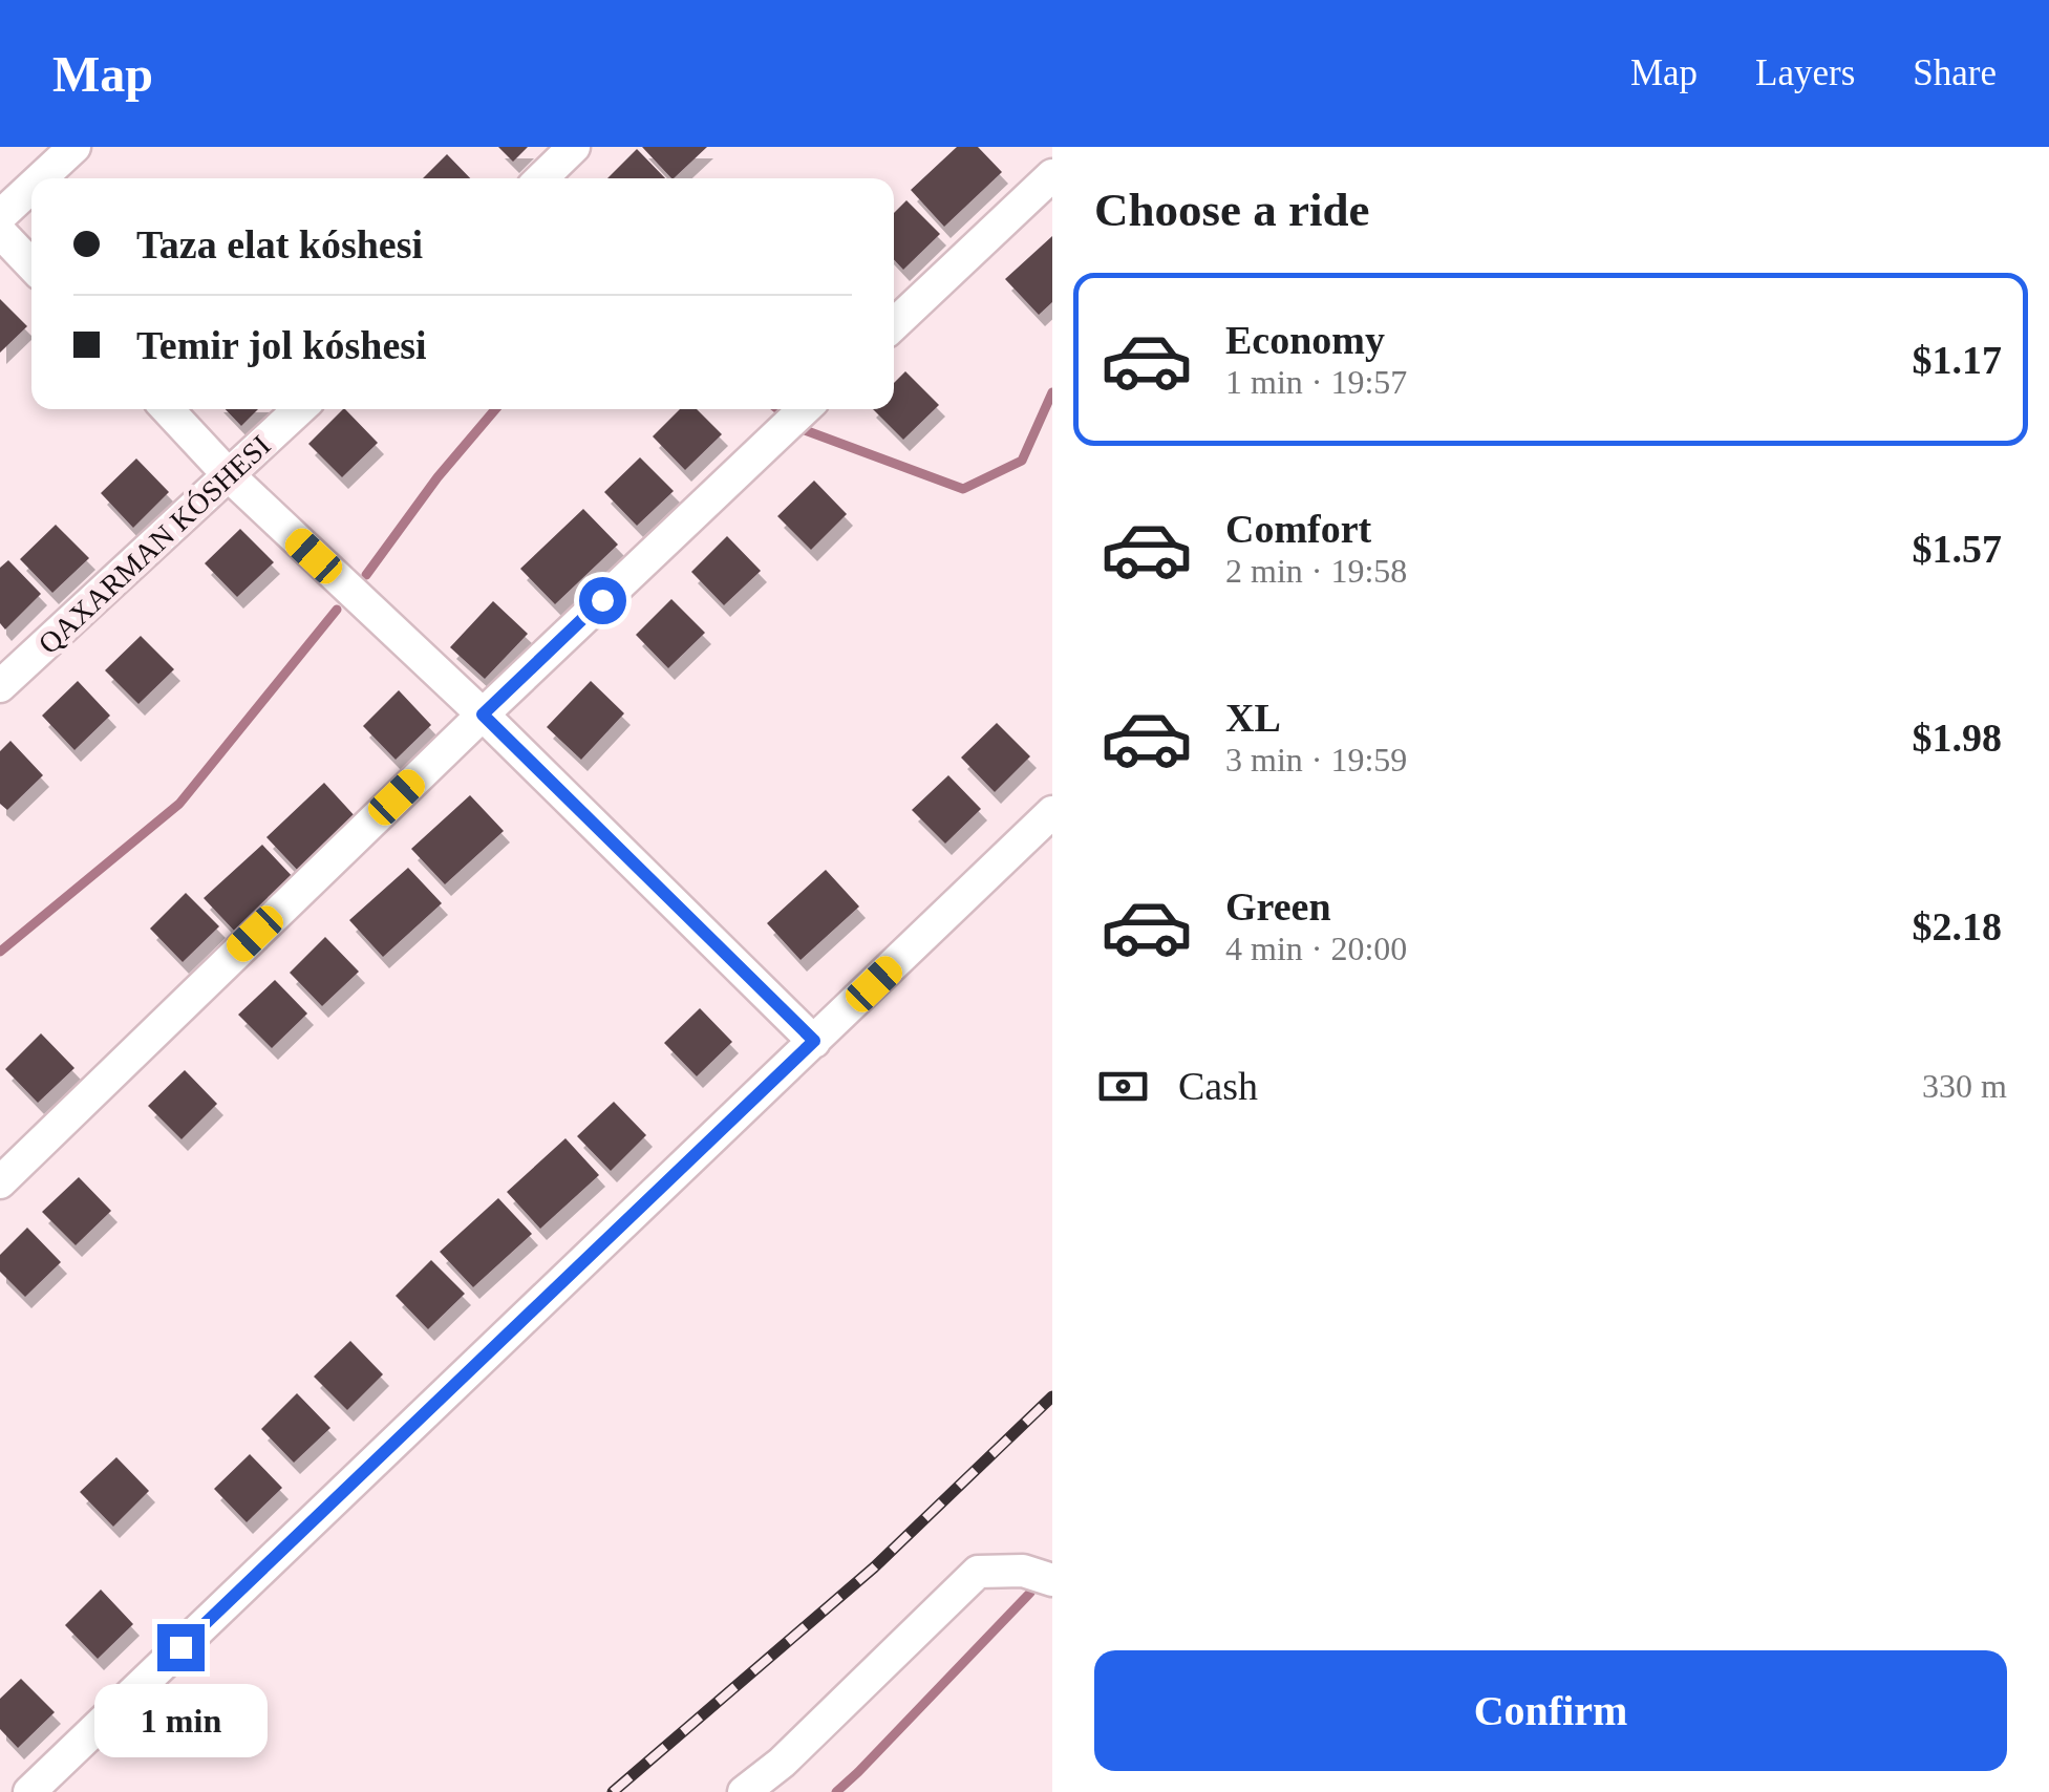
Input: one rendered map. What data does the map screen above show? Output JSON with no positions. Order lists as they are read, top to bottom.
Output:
{
  "streets": {
    "street": ["QAXARMAN KÓSHESI"]
  },
  "page": {
    "header": "Map",
    "nav": ["Map", "Layers", "Share"],
    "heading": "Choose a ride",
    "banner": ["Taza elat kóshesi", "Temir jol kóshesi"],
    "list": [
      {
        "name": "Economy",
        "note": "1 min · 19:57",
        "value": "$1.17"
      },
      {
        "name": "Comfort",
        "note": "2 min · 19:58",
        "value": "$1.57"
      },
      {
        "name": "XL",
        "note": "3 min · 19:59",
        "value": "$1.98"
      },
      {
        "name": "Green",
        "note": "4 min · 20:00",
        "value": "$2.18"
      }
    ],
    "pay": ["Cash", "330 m"],
    "buttons": "Confirm",
    "bubble": "1 min"
  }
}
